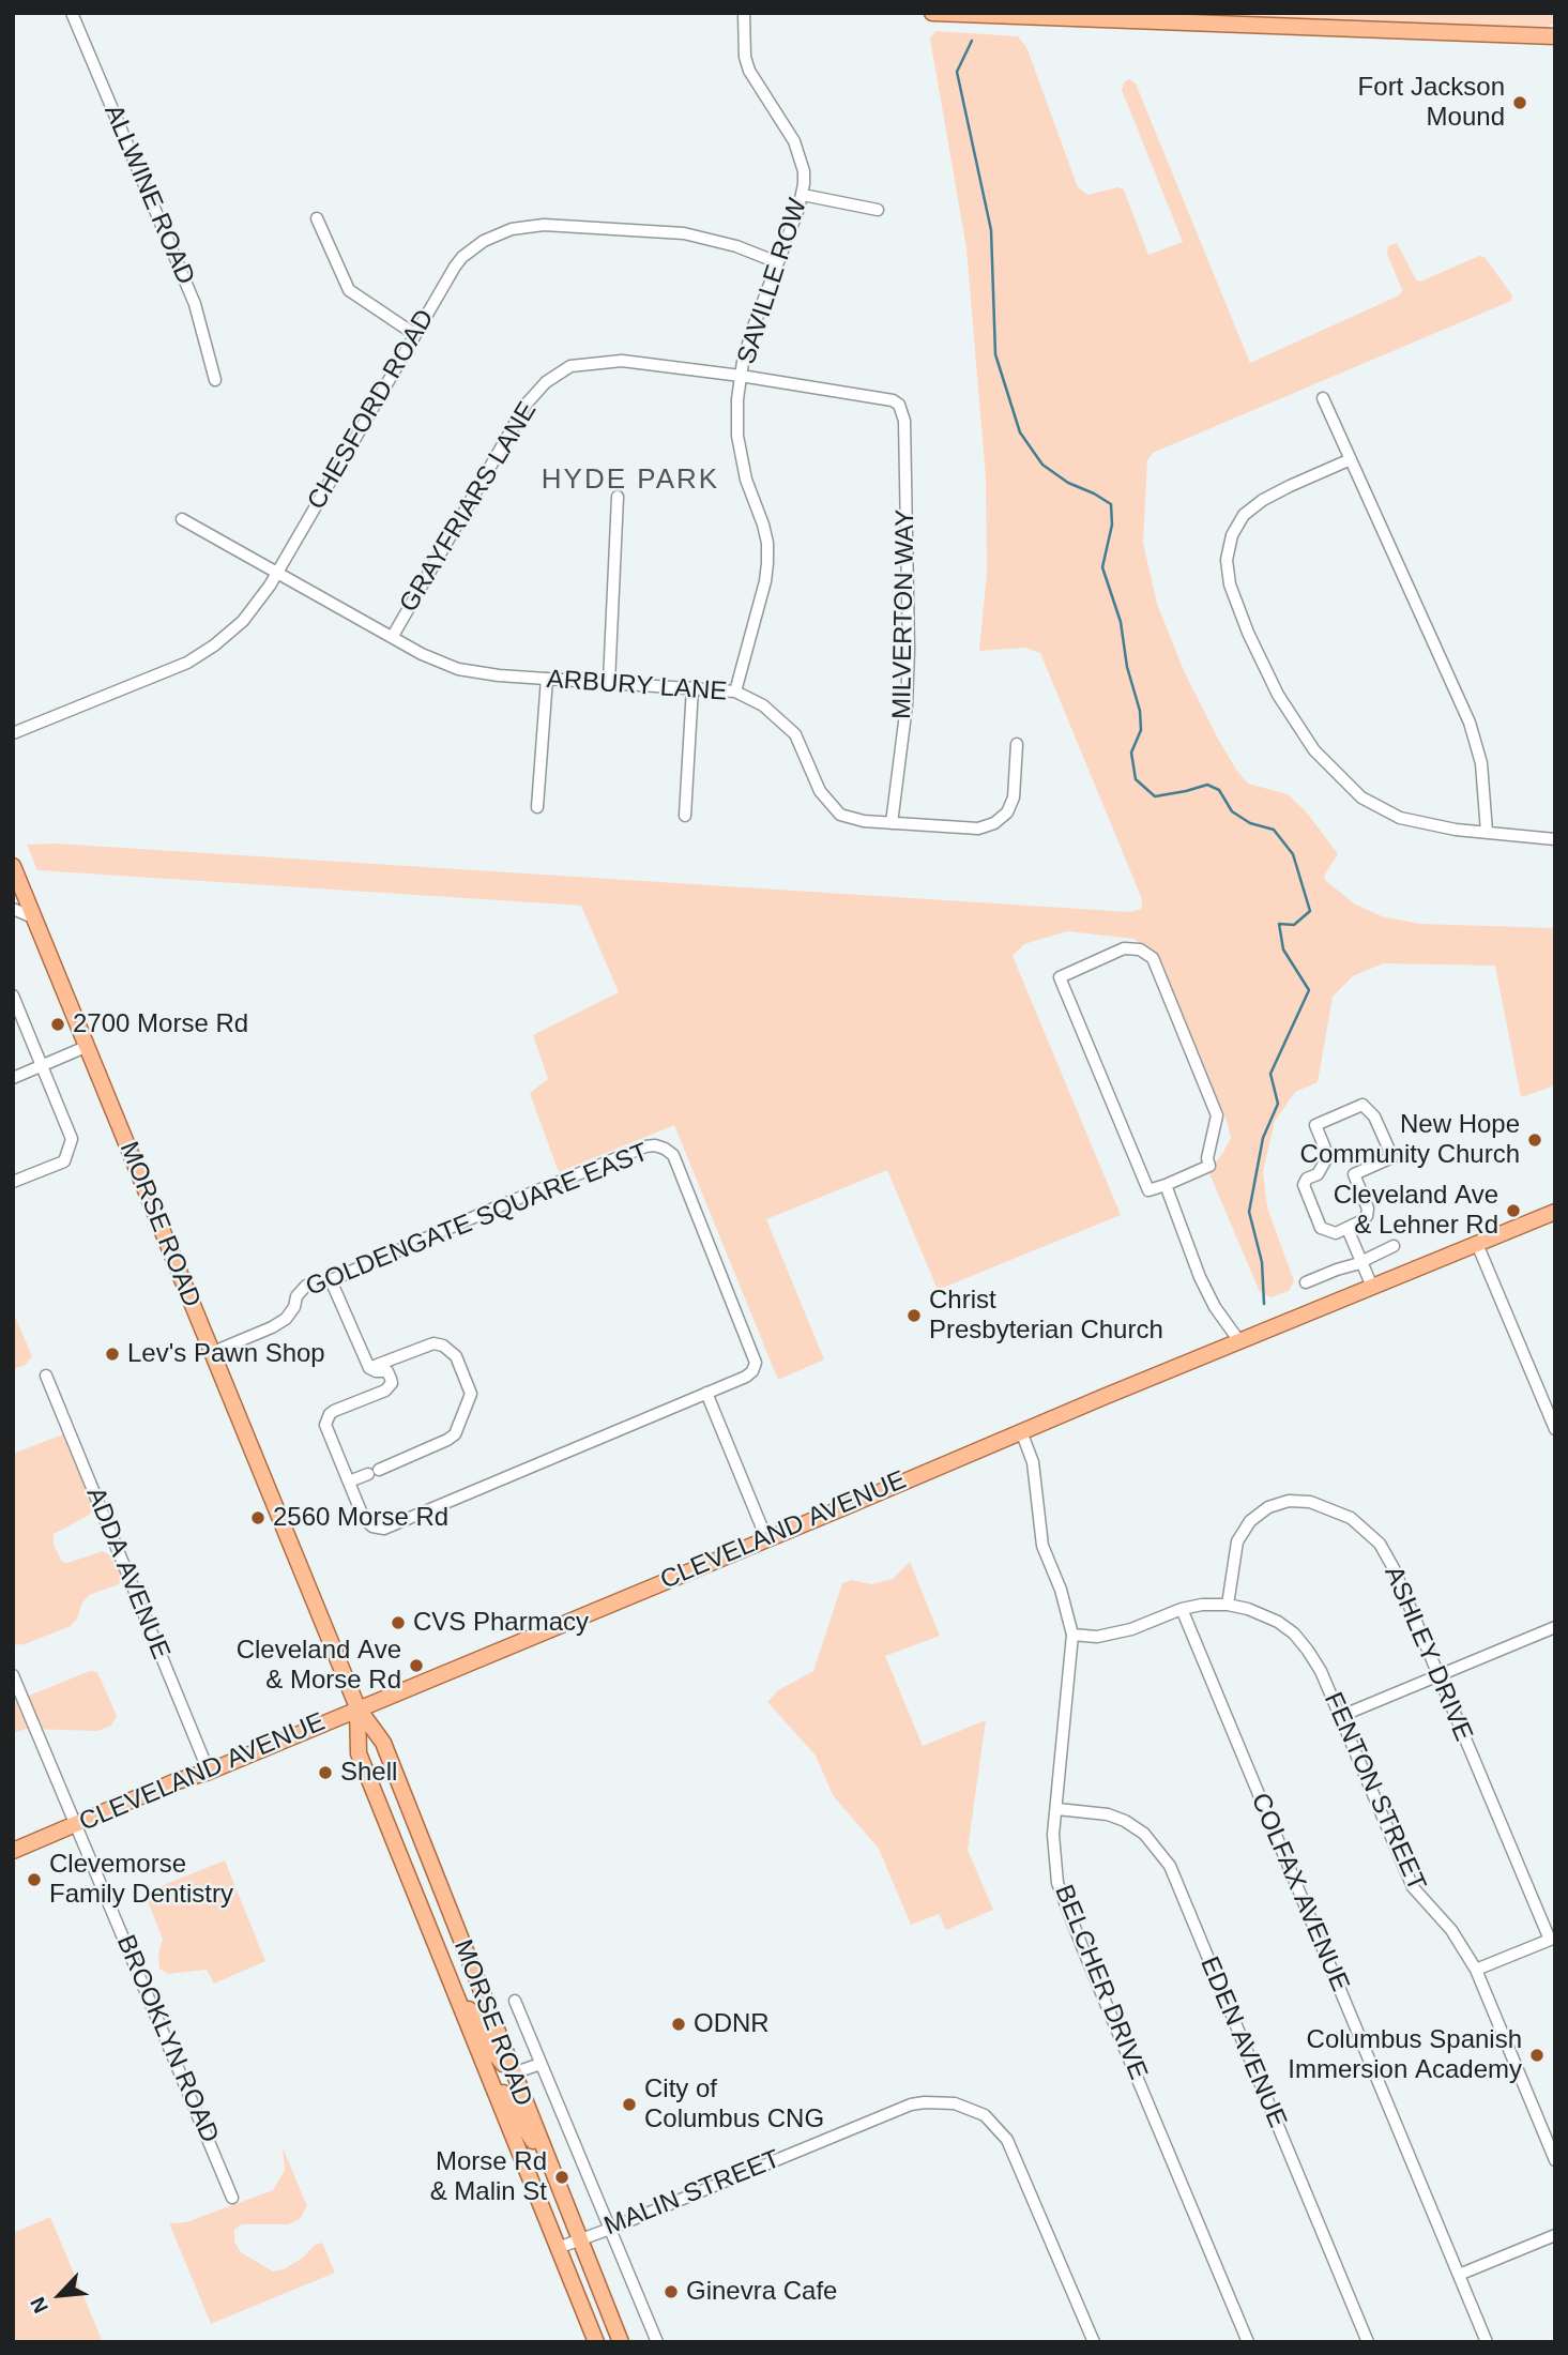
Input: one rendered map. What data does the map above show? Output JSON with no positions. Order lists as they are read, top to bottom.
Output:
{
  "streets": {
    "main road": ["MORSE ROAD", "CLEVELAND AVENUE"],
    "street": [
      "ALLWINE ROAD",
      "SAVILLE ROW",
      "CHESFORD ROAD",
      "GRAYFRIARS LANE",
      "MILVERTON WAY",
      "ARBURY LANE",
      "GOLDENGATE SQUARE EAST",
      "ADDA AVENUE",
      "ASHLEY DRIVE",
      "FENTON STREET",
      "COLFAX AVENUE",
      "BELCHER DRIVE",
      "BROOKLYN ROAD",
      "EDEN AVENUE",
      "MALIN STREET"
    ]
  },
  "crossings": [
    ["SAVILLE ROW", "CHESFORD ROAD"],
    ["SAVILLE ROW", "GRAYFRIARS LANE"],
    ["SAVILLE ROW", "ARBURY LANE"],
    ["CHESFORD ROAD", "ARBURY LANE"],
    ["GRAYFRIARS LANE", "MILVERTON WAY"],
    ["GRAYFRIARS LANE", "ARBURY LANE"],
    ["MILVERTON WAY", "ARBURY LANE"],
    ["GOLDENGATE SQUARE EAST", "MORSE ROAD"],
    ["MORSE ROAD", "CLEVELAND AVENUE"],
    ["MORSE ROAD", "MALIN STREET"],
    ["CLEVELAND AVENUE", "ADDA AVENUE"],
    ["CLEVELAND AVENUE", "BELCHER DRIVE"],
    ["CLEVELAND AVENUE", "BROOKLYN ROAD"],
    ["ASHLEY DRIVE", "FENTON STREET"],
    ["FENTON STREET", "COLFAX AVENUE"],
    ["FENTON STREET", "BELCHER DRIVE"],
    ["BELCHER DRIVE", "EDEN AVENUE"]
  ],
  "districts": ["HYDE PARK"],
  "places": [
    "Fort Jackson Mound",
    "2700 Morse Rd",
    "New Hope Community Church",
    "Cleveland Ave & Lehner Rd",
    "Christ Presbyterian Church",
    "Lev's Pawn Shop",
    "2560 Morse Rd",
    "CVS Pharmacy",
    "Cleveland Ave & Morse Rd",
    "Shell",
    "Clevemorse Family Dentistry",
    "ODNR",
    "Columbus Spanish Immersion Academy",
    "City of Columbus CNG",
    "Morse Rd & Malin St",
    "Ginevra Cafe"
  ],
  "north": "bottom left"
}
